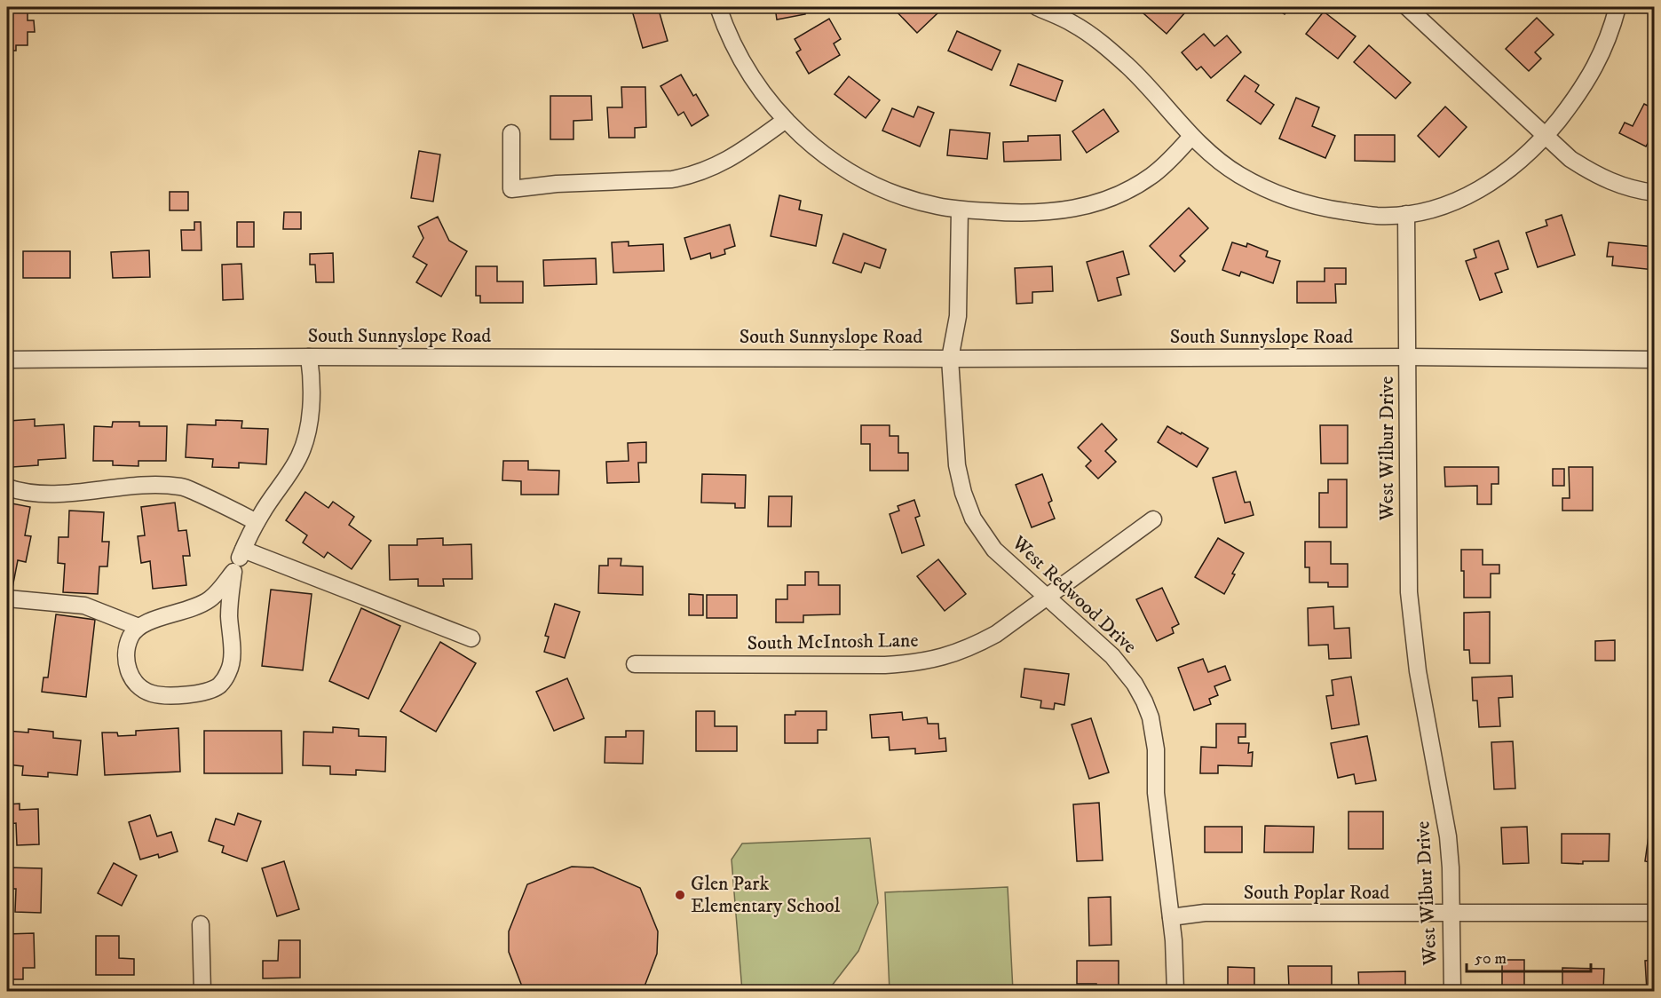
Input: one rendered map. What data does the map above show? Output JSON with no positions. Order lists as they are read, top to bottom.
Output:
{
  "streets": {
    "street": [
      "South Sunnyslope Road",
      "West Wilbur Drive",
      "West Redwood Drive",
      "South McIntosh Lane",
      "South Poplar Road"
    ]
  },
  "crossings": [
    ["South Sunnyslope Road", "West Wilbur Drive"],
    ["South Sunnyslope Road", "West Redwood Drive"],
    ["West Wilbur Drive", "South Poplar Road"],
    ["West Redwood Drive", "South McIntosh Lane"],
    ["West Redwood Drive", "South Poplar Road"]
  ],
  "places": ["Glen Park Elementary School"],
  "scale_bar": "50 m"
}
